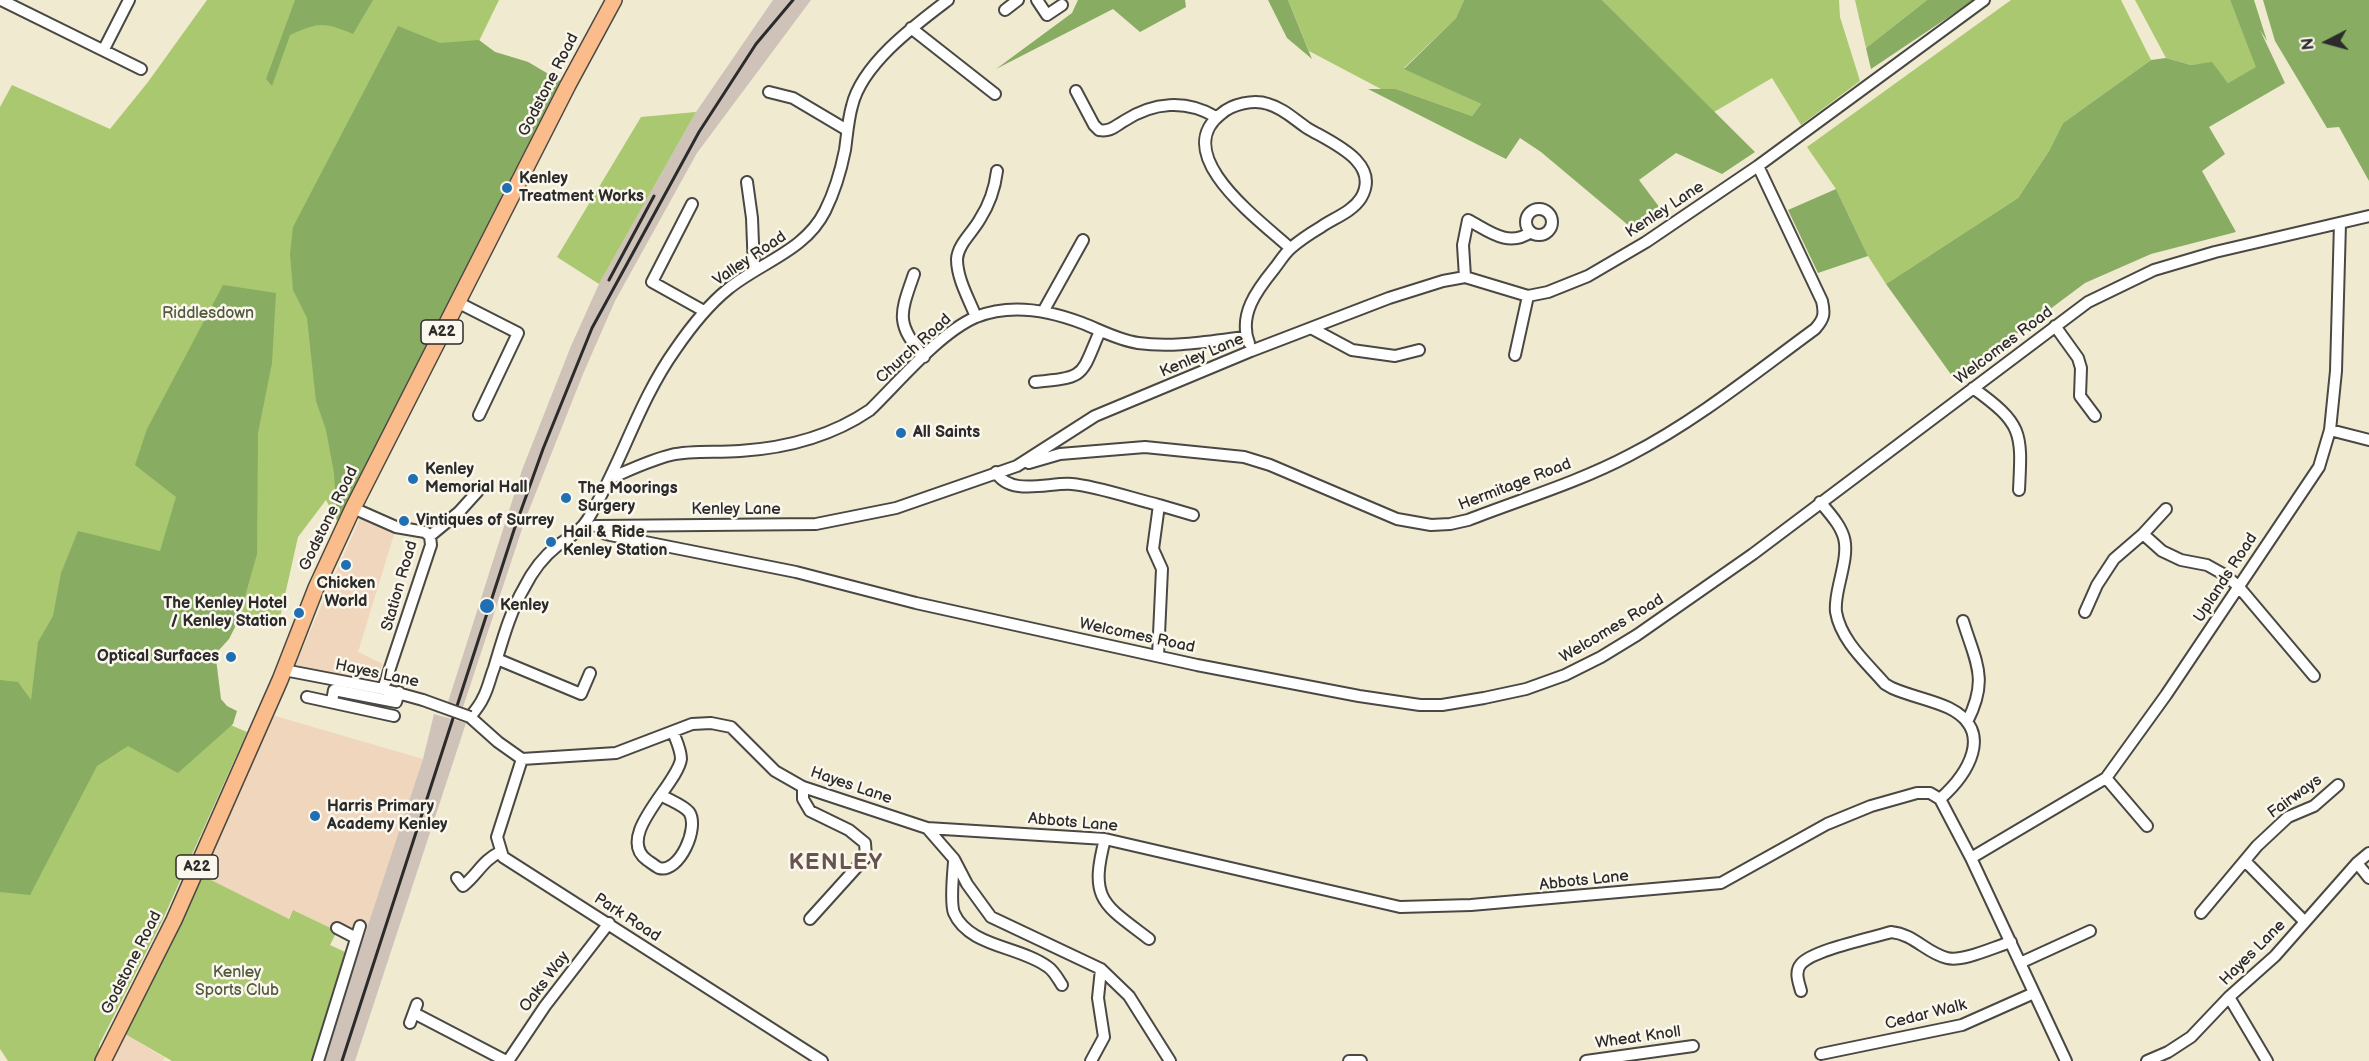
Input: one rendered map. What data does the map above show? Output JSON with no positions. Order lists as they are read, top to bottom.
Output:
{
  "streets": {
    "highway": ["Godstone Road", "A22"],
    "street": [
      "Kenley Lane",
      "Valley Road",
      "Welcomes Road",
      "Church Road",
      "Hermitage Road",
      "Uplands Road",
      "Station Road",
      "Hayes Lane",
      "Fairways",
      "Abbots Lane",
      "Park Road",
      "Oaks Way",
      "Cedar Walk",
      "Wheat Knoll"
    ]
  },
  "crossings": [
    ["Godstone Road", "Station Road"],
    ["Godstone Road", "Hayes Lane"],
    ["Kenley Lane", "Valley Road"],
    ["Kenley Lane", "Welcomes Road"],
    ["Kenley Lane", "Hermitage Road"],
    ["Valley Road", "Church Road"],
    ["Welcomes Road", "Uplands Road"],
    ["Station Road", "Hayes Lane"],
    ["Hayes Lane", "Abbots Lane"],
    ["Park Road", "Oaks Way"]
  ],
  "districts": ["KENLEY"],
  "parks": ["Riddlesdown", "Kenley Sports Club"],
  "places": [
    "Kenley Treatment Works",
    "All Saints",
    "Kenley Memorial Hall",
    "The Moorings Surgery",
    "Vintiques of Surrey",
    "Hail & Ride Kenley Station",
    "Chicken World",
    "Kenley",
    "The Kenley Hotel / Kenley Station",
    "Optical Surfaces",
    "Harris Primary Academy Kenley"
  ],
  "north": "left"
}
